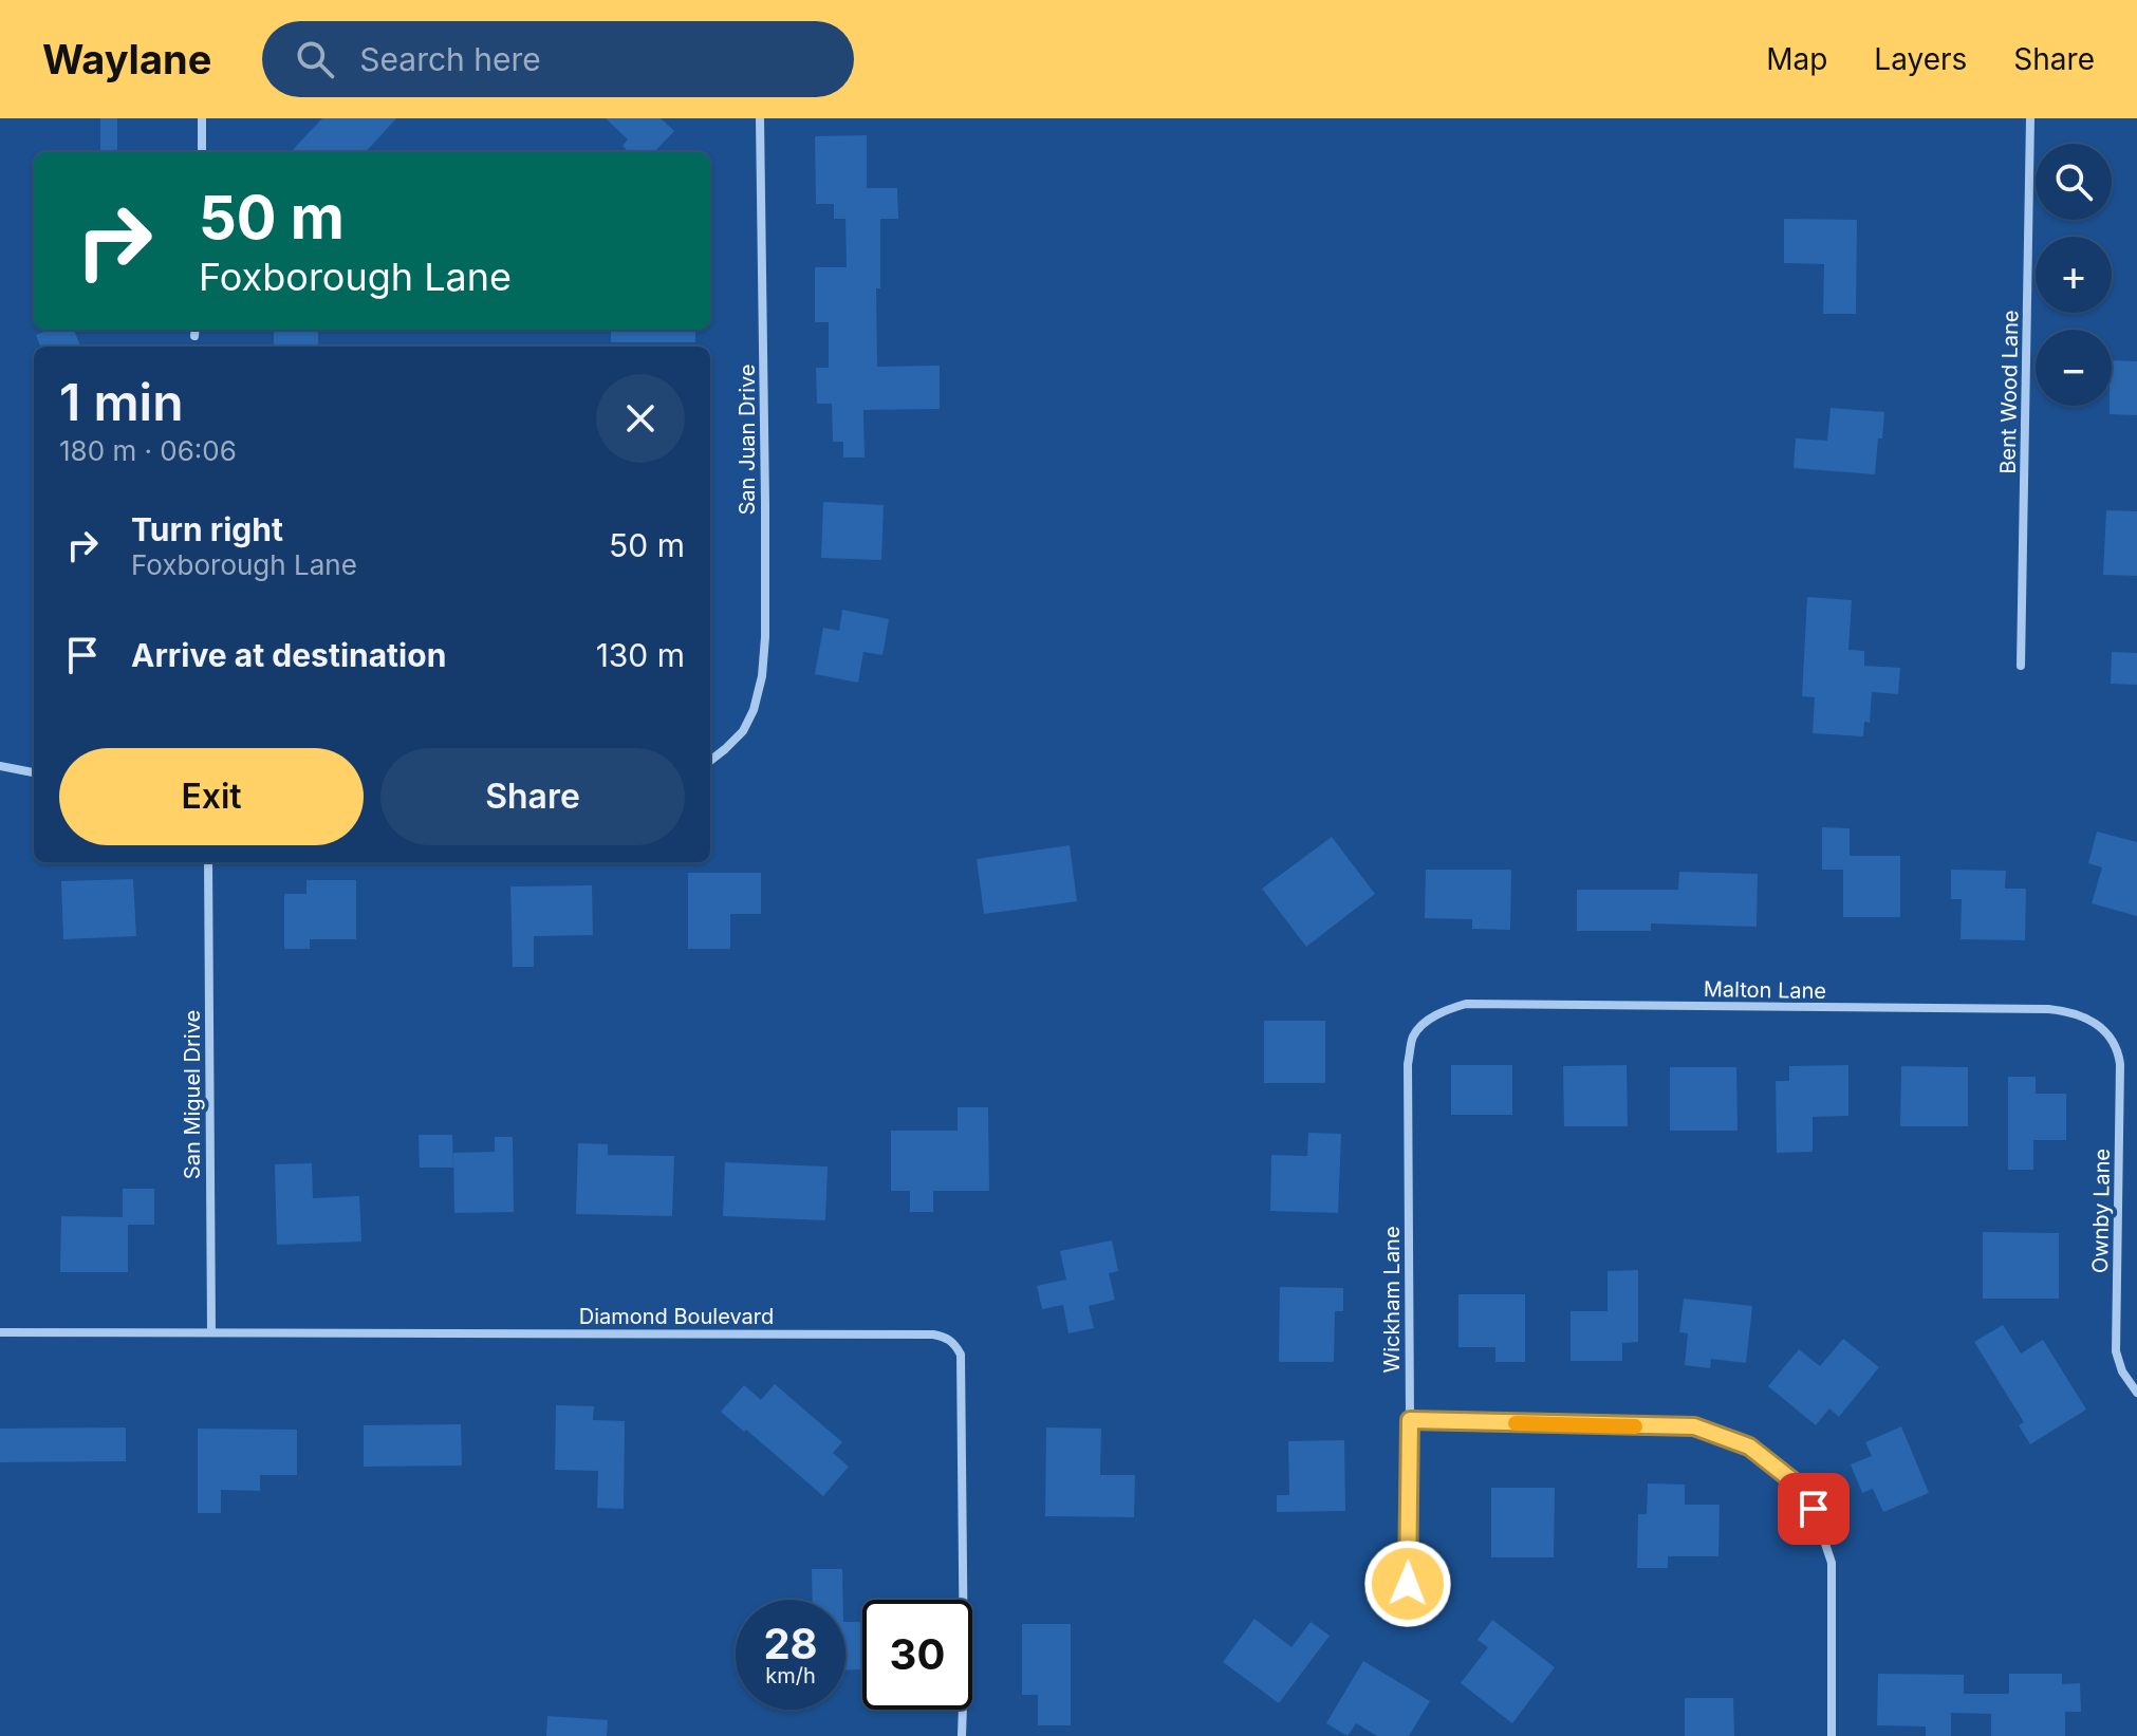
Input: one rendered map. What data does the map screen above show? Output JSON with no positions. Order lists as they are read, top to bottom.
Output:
{
  "streets": {
    "street": [
      "Bent Wood Lane",
      "San Juan Drive",
      "Malton Lane",
      "San Miguel Drive",
      "Ownby Lane",
      "Wickham Lane",
      "Diamond Boulevard"
    ]
  },
  "crossings": [
    ["Malton Lane", "Ownby Lane"],
    ["Malton Lane", "Wickham Lane"],
    ["San Miguel Drive", "Diamond Boulevard"]
  ],
  "page": {
    "header": "Waylane",
    "search": "Search here",
    "nav": ["Map", "Layers", "Share"],
    "map_buttons": ["+", "−"],
    "turn": ["50 m", "Foxborough Lane"],
    "heading": ["1 min", "180 m · 06:06"],
    "list": [
      {
        "name": "Turn right",
        "note": "Foxborough Lane",
        "value": "50 m"
      },
      {
        "name": "Arrive at destination",
        "value": "130 m"
      }
    ],
    "buttons": ["Exit", "Share"],
    "speed": "28 km/h",
    "limit": "30"
  }
}
